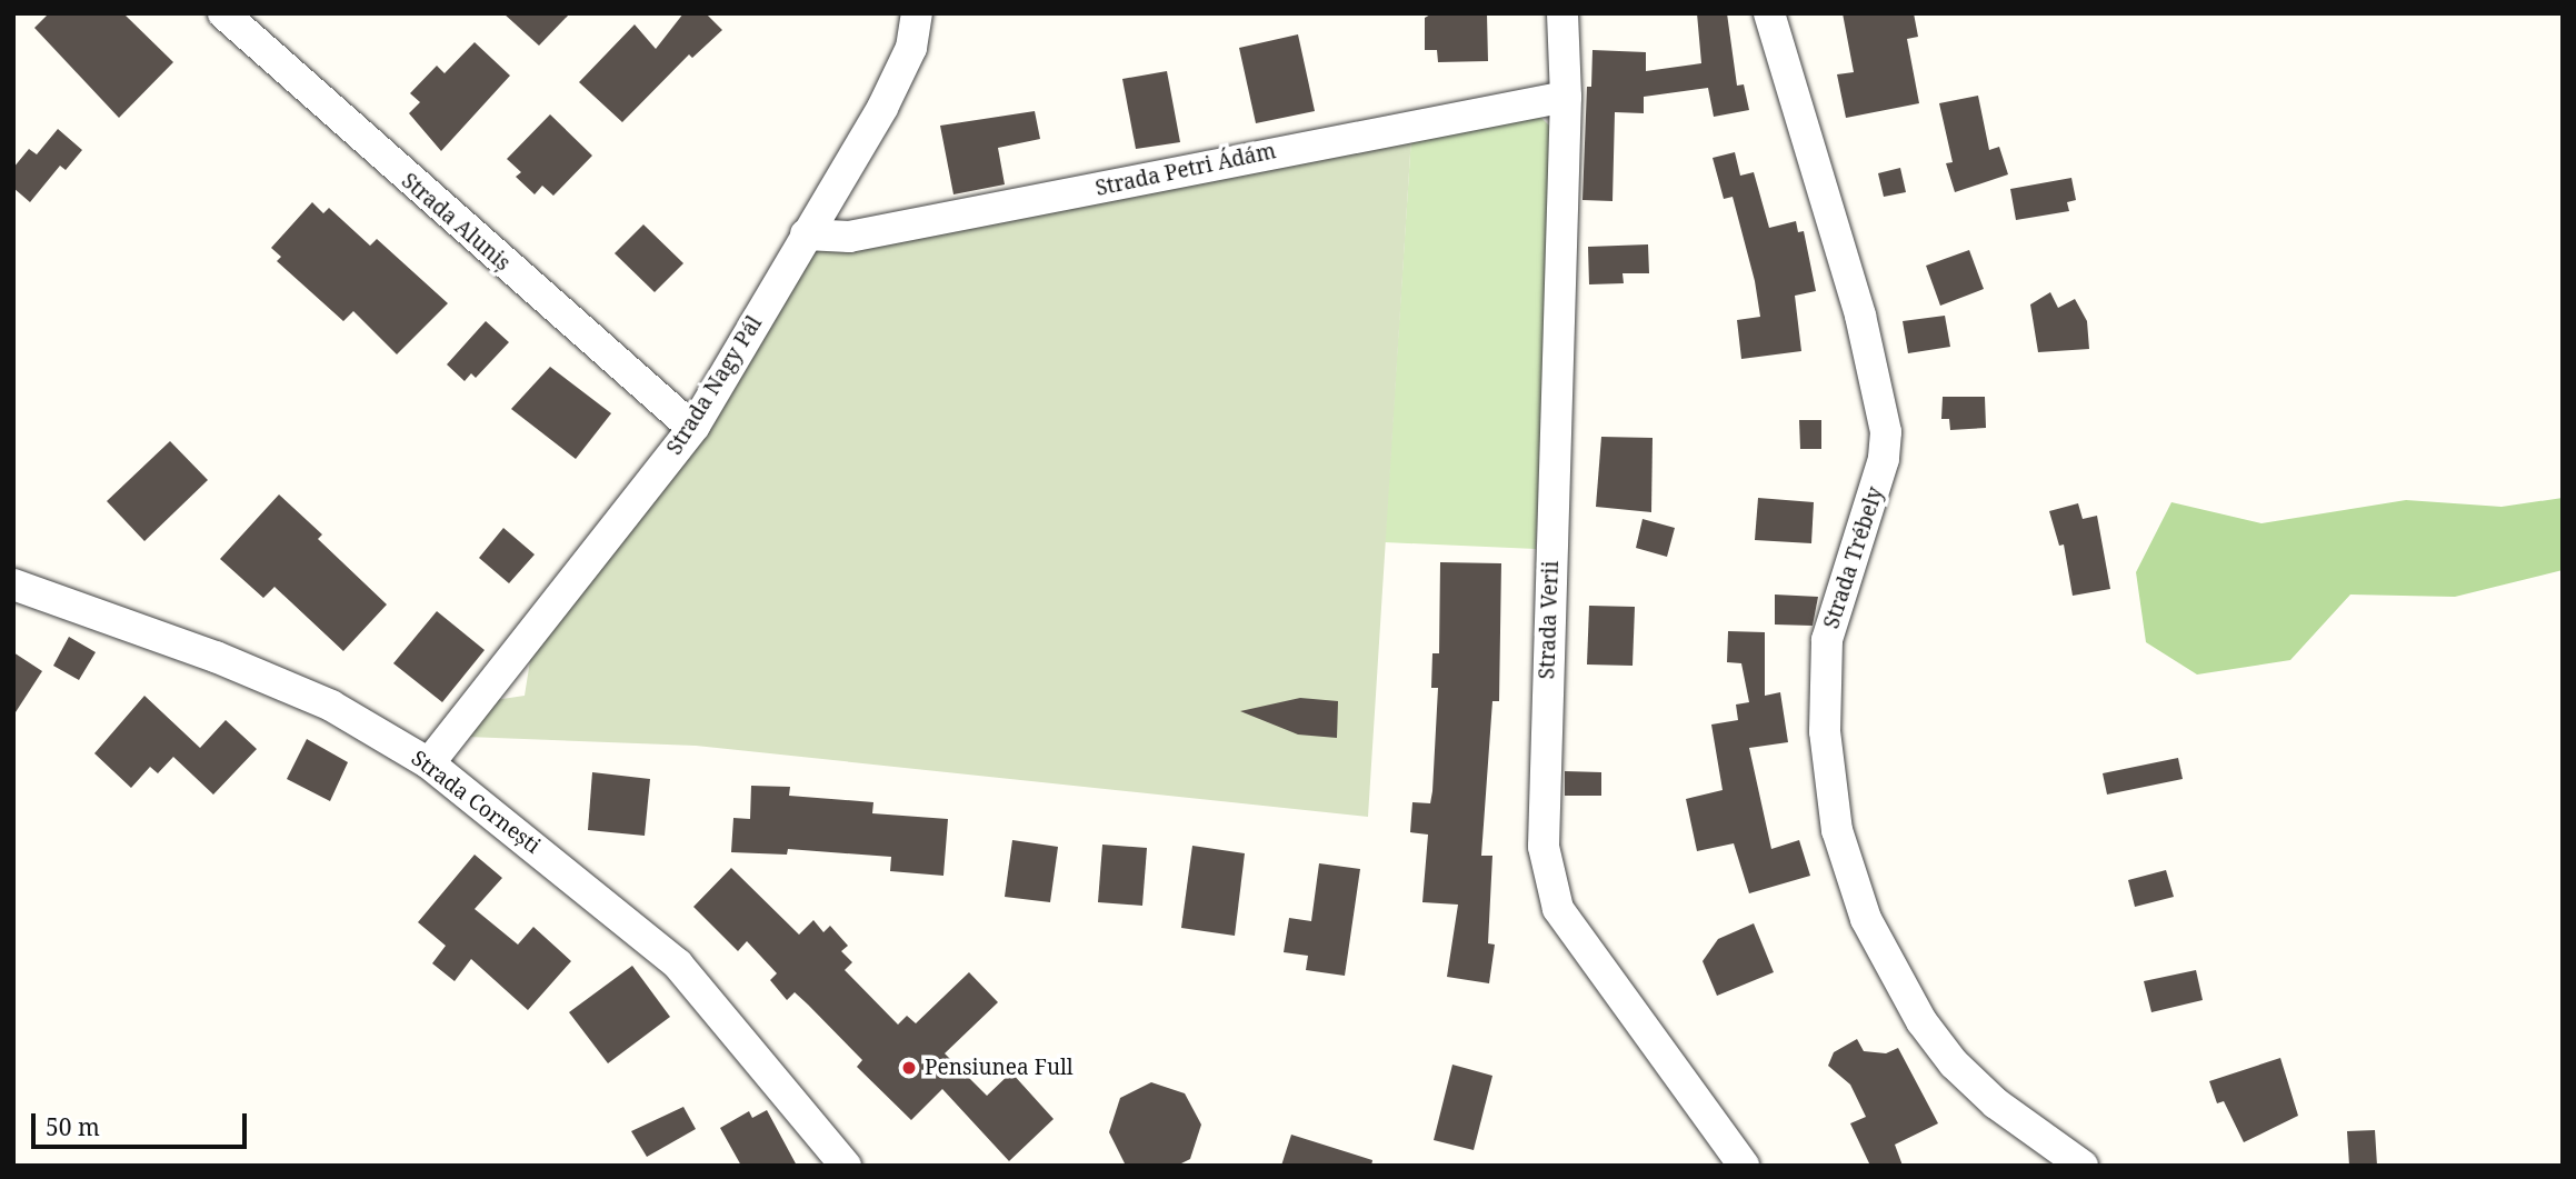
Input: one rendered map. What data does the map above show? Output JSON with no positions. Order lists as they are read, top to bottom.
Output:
{
  "streets": {
    "street": [
      "Strada Petri Ádám",
      "Strada Aluniș",
      "Strada Nagy Pál",
      "Strada Trébely",
      "Strada Verii",
      "Strada Cornești"
    ]
  },
  "crossings": [
    ["Strada Petri Ádám", "Strada Nagy Pál"],
    ["Strada Petri Ádám", "Strada Verii"],
    ["Strada Aluniș", "Strada Nagy Pál"],
    ["Strada Nagy Pál", "Strada Cornești"]
  ],
  "places": ["Pensiunea Full"],
  "scale_bar": "50 m"
}
